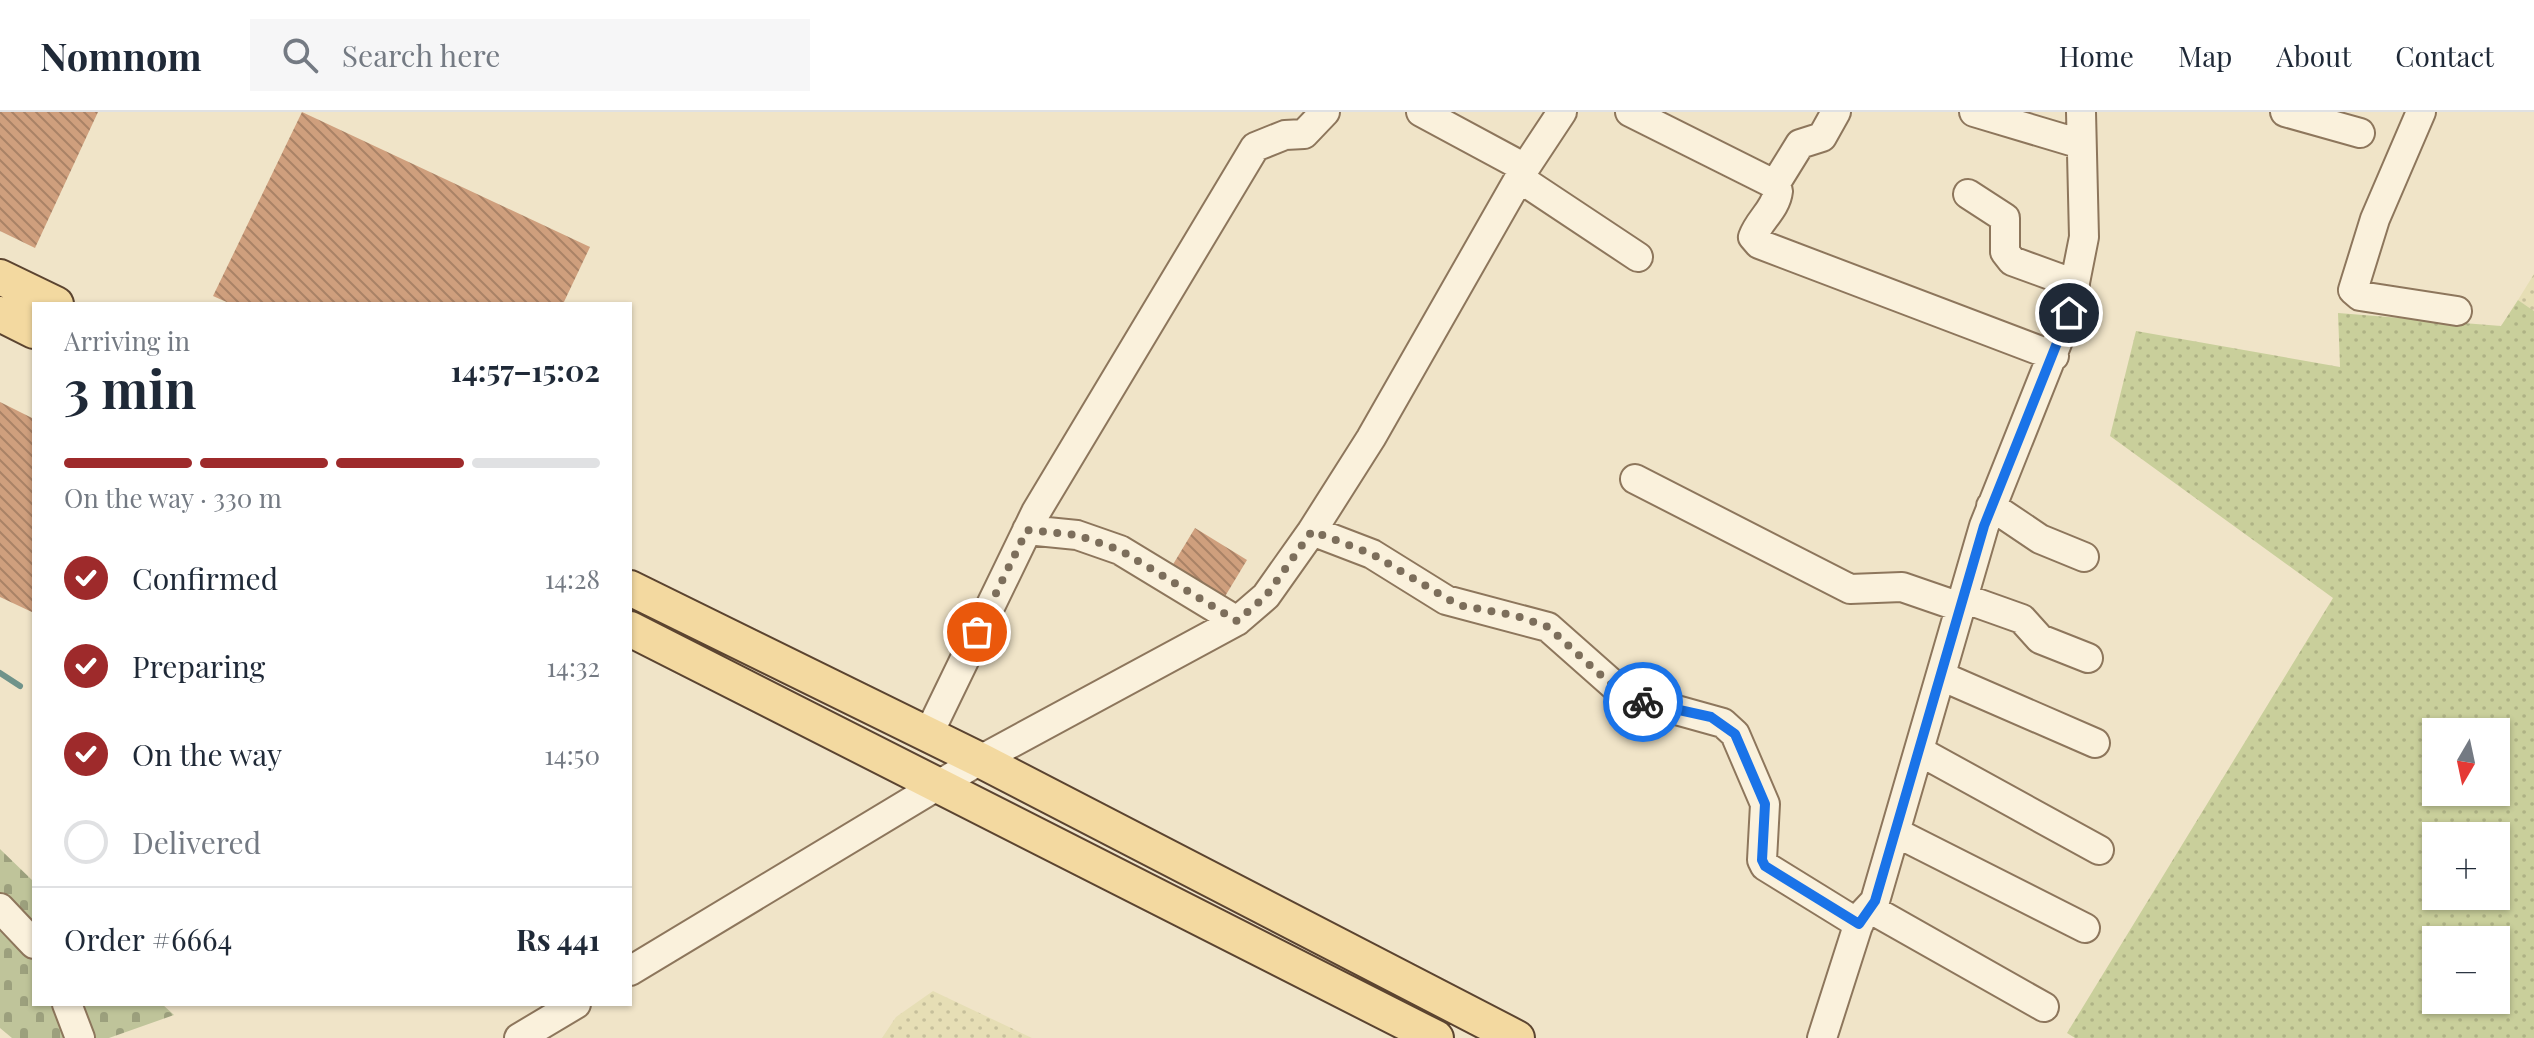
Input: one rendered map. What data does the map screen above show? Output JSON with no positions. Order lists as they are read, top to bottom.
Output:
{
  "north": "bottom",
  "page": {
    "header": "Nomnom",
    "search": "Search here",
    "nav": [
      "Home",
      "Map",
      "About",
      "Contact"
    ],
    "heading": ["3 min", "Arriving in", "14:57–15:02"],
    "panel": ["Order #6664", "Rs 441"],
    "bar": "On the way · 330 m",
    "list": [
      ["Confirmed", "14:28"],
      ["Preparing", "14:32"],
      ["On the way", "14:50"],
      "Delivered"
    ],
    "map_buttons": ["+", "−"]
  }
}
